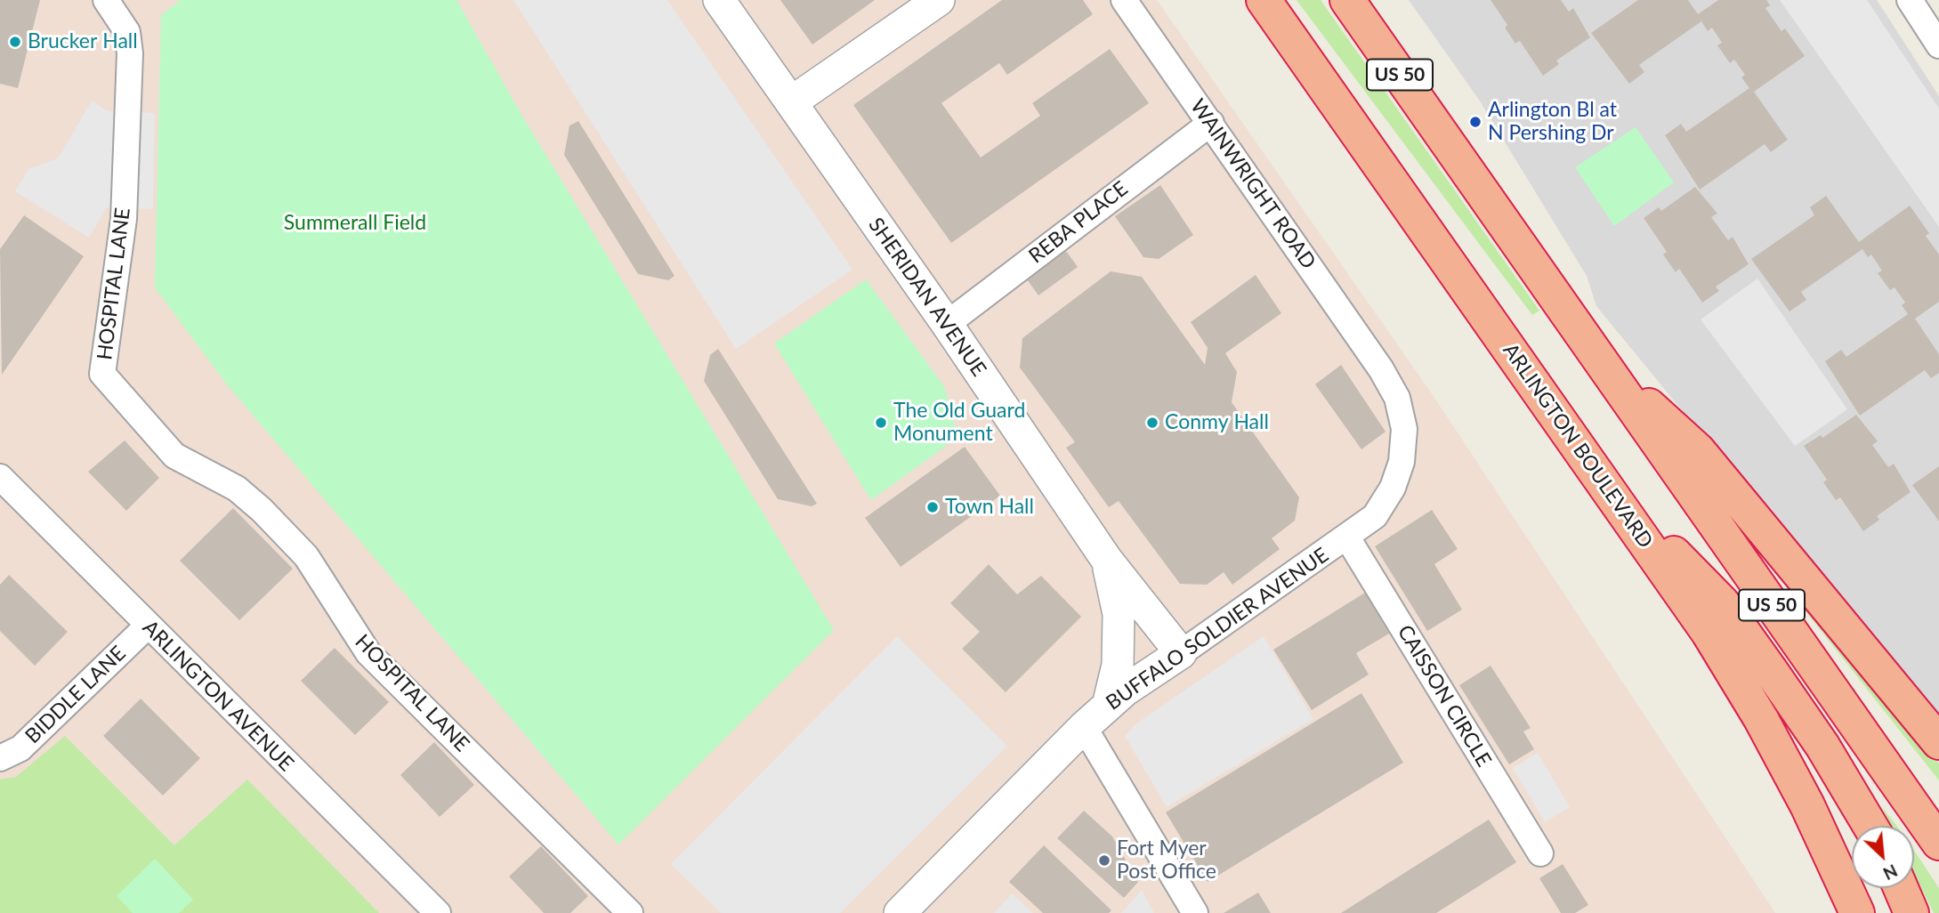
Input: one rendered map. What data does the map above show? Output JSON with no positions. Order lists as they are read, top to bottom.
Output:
{
  "streets": {
    "highway": ["US 50", "ARLINGTON BOULEVARD"],
    "street": [
      "WAINWRIGHT ROAD",
      "REBA PLACE",
      "HOSPITAL LANE",
      "SHERIDAN AVENUE",
      "BUFFALO SOLDIER AVENUE",
      "BIDDLE LANE",
      "ARLINGTON AVENUE",
      "CAISSON CIRCLE"
    ]
  },
  "crossings": [
    ["WAINWRIGHT ROAD", "REBA PLACE"],
    ["WAINWRIGHT ROAD", "BUFFALO SOLDIER AVENUE"],
    ["REBA PLACE", "SHERIDAN AVENUE"],
    ["SHERIDAN AVENUE", "BUFFALO SOLDIER AVENUE"],
    ["BUFFALO SOLDIER AVENUE", "CAISSON CIRCLE"],
    ["BIDDLE LANE", "ARLINGTON AVENUE"]
  ],
  "parks": ["Summerall Field"],
  "places": [
    "Brucker Hall",
    "Arlington Bl at N Pershing Dr",
    "The Old Guard Monument",
    "Conmy Hall",
    "Town Hall",
    "Fort Myer Post Office"
  ],
  "north": "bottom right"
}
